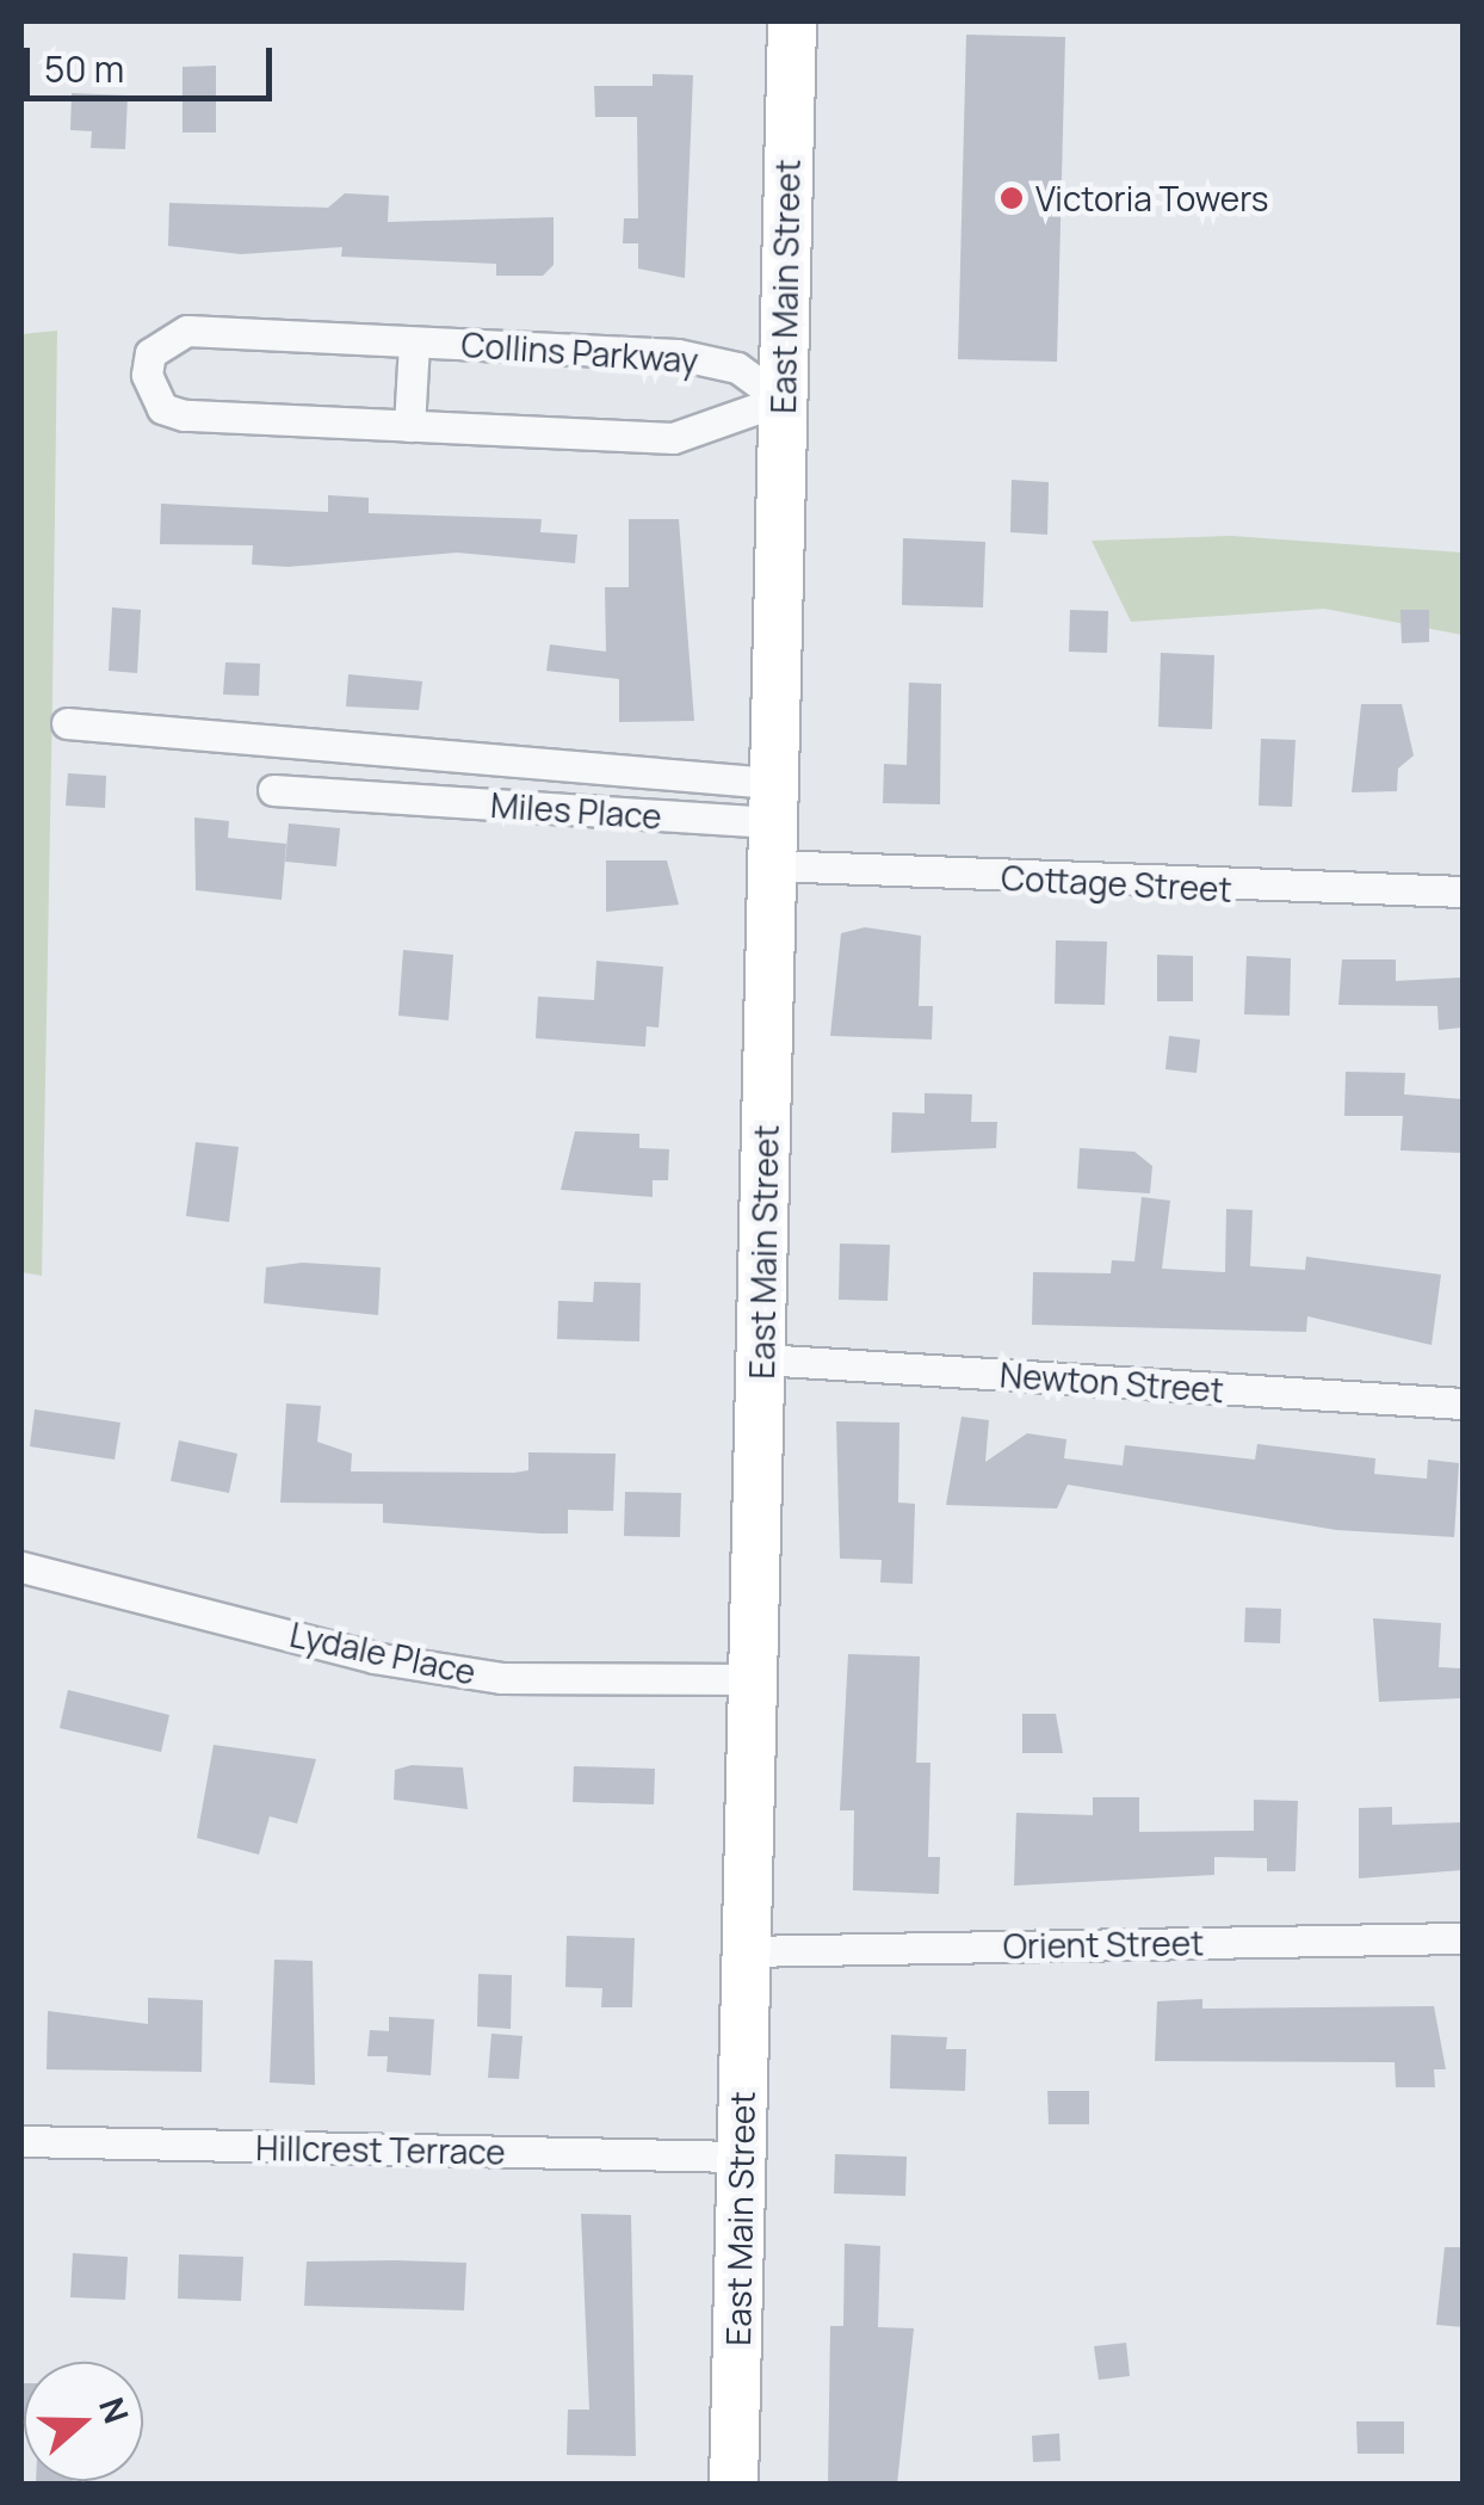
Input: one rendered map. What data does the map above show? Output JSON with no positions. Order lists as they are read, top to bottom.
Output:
{
  "streets": {
    "main road": ["East Main Street"],
    "street": [
      "Collins Parkway",
      "Miles Place",
      "Cottage Street",
      "Newton Street",
      "Lydale Place",
      "Orient Street",
      "Hillcrest Terrace"
    ]
  },
  "crossings": [
    ["East Main Street", "Collins Parkway"],
    ["East Main Street", "Miles Place"],
    ["East Main Street", "Cottage Street"],
    ["East Main Street", "Newton Street"],
    ["East Main Street", "Lydale Place"],
    ["East Main Street", "Orient Street"],
    ["East Main Street", "Hillcrest Terrace"],
    ["Miles Place", "Cottage Street"]
  ],
  "places": ["Victoria Towers"],
  "scale_bar": "50 m",
  "north": "right"
}
